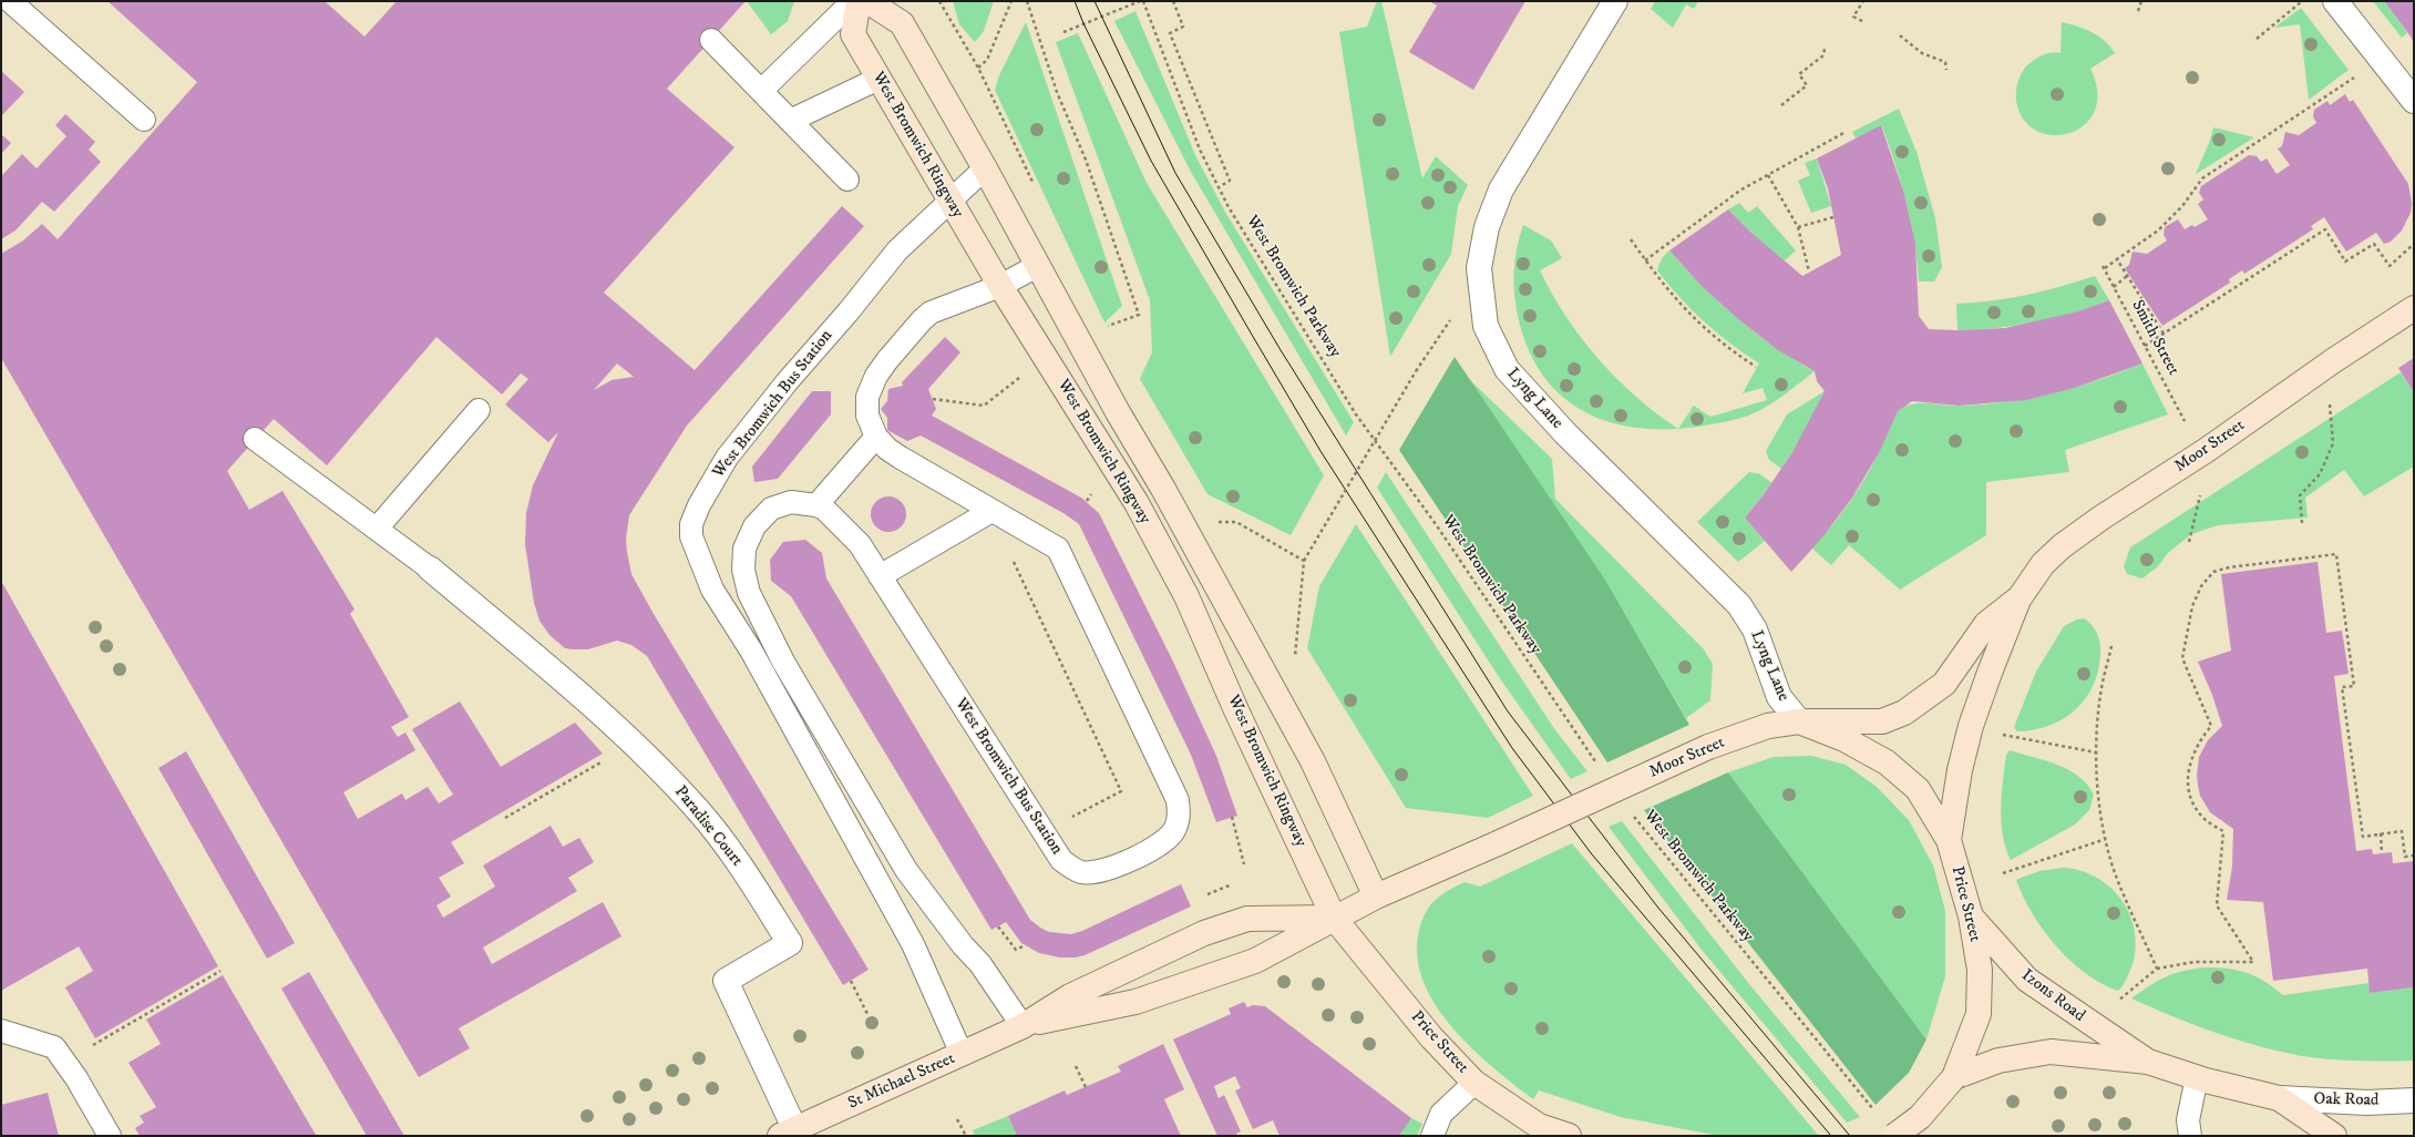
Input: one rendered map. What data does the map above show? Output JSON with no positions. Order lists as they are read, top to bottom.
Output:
{
  "streets": {
    "street": [
      "West Bromwich Ringway",
      "Lyng Lane",
      "Moor Street",
      "Paradise Court",
      "Price Street",
      "Izons Road",
      "St Michael Street",
      "Oak Road"
    ],
    "lane": ["West Bromwich Bus Station"],
    "path": ["West Bromwich Parkway", "Smith Street"]
  },
  "crossings": [
    ["West Bromwich Ringway", "West Bromwich Bus Station"],
    ["West Bromwich Ringway", "Moor Street"],
    ["West Bromwich Ringway", "Price Street"],
    ["West Bromwich Parkway", "Price Street"],
    ["Lyng Lane", "Moor Street"],
    ["Lyng Lane", "Price Street"],
    ["West Bromwich Bus Station", "Moor Street"],
    ["West Bromwich Bus Station", "St Michael Street"],
    ["Moor Street", "Price Street"],
    ["Moor Street", "St Michael Street"],
    ["Paradise Court", "St Michael Street"],
    ["Price Street", "Izons Road"],
    ["Izons Road", "Oak Road"]
  ]
}
